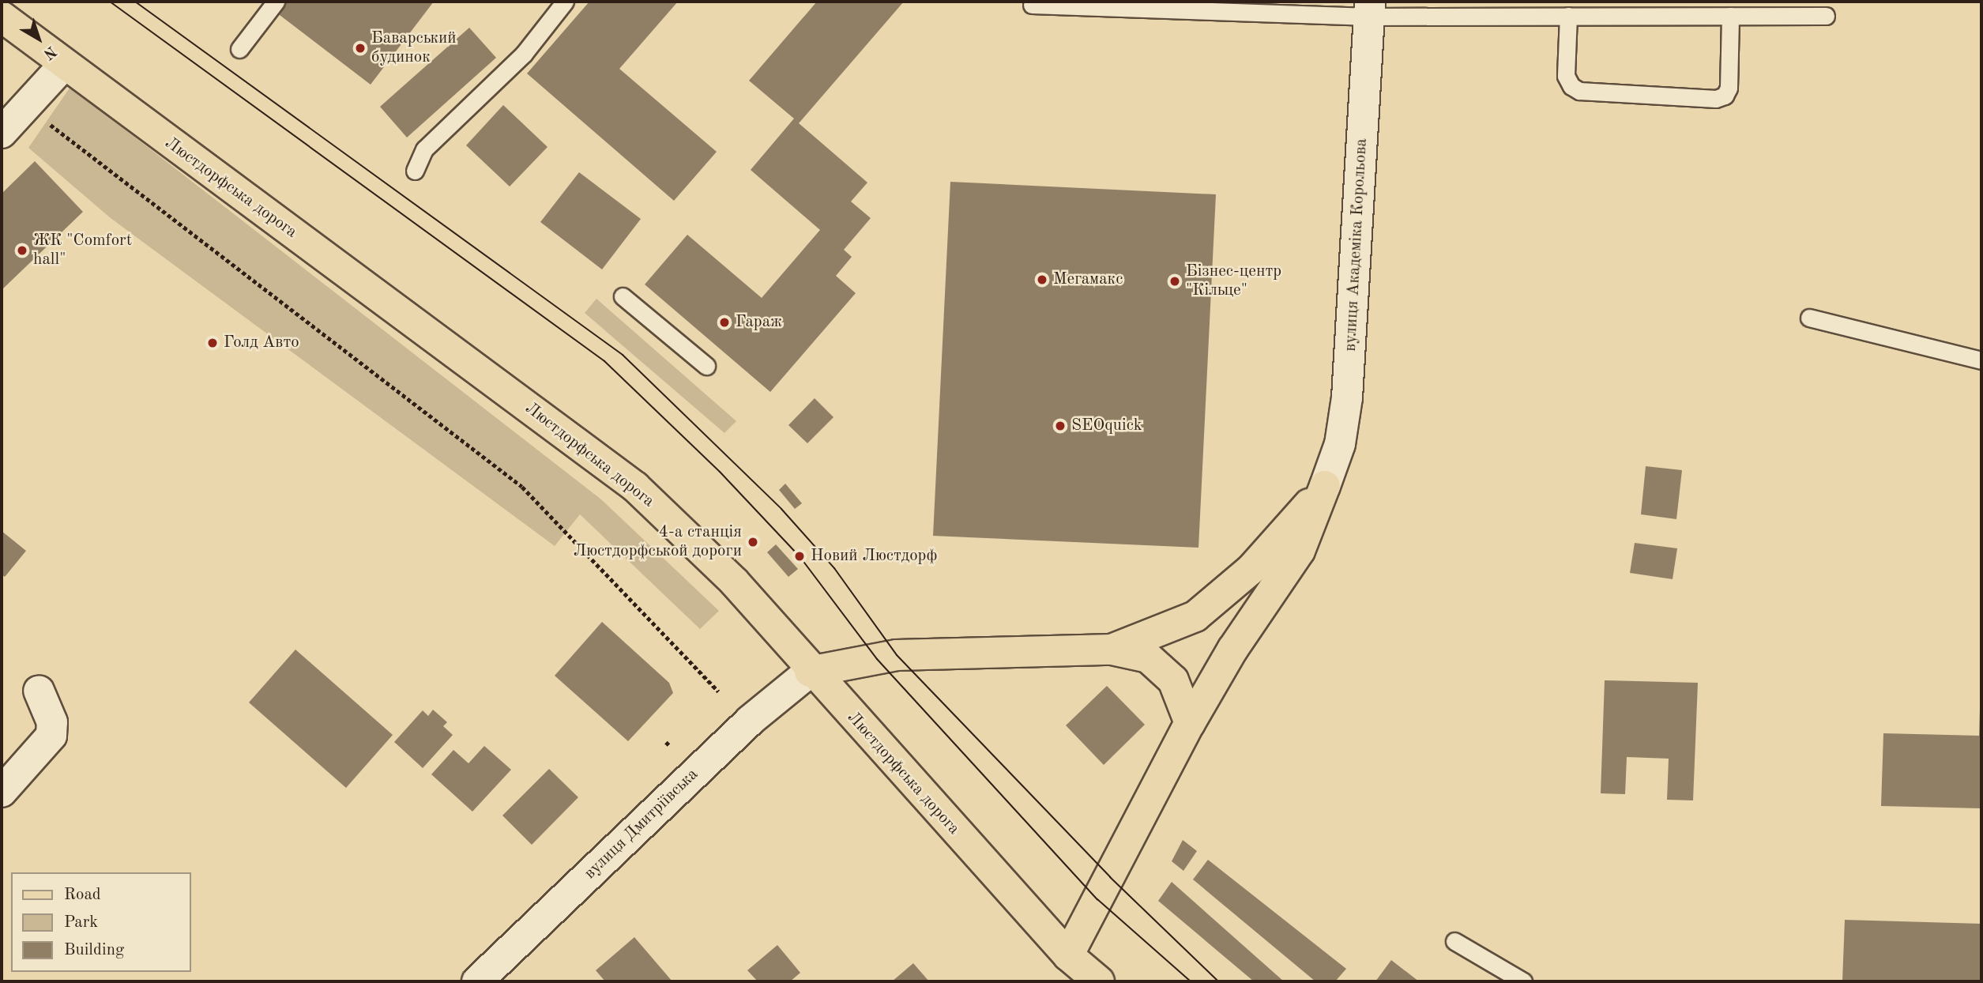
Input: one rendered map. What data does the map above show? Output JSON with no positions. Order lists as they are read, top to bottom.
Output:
{
  "streets": {
    "main road": ["Люстдорфська дорога", "вулиця Академіка Корольова", "вулиця Дмитріївська"]
  },
  "crossings": [
    ["Люстдорфська дорога", "вулиця Дмитріївська"]
  ],
  "places": [
    "Баварський будинок",
    "ЖК \"Comfort hall\"",
    "Мегамакс",
    "Бізнес-центр \"Кільце\"",
    "Гараж",
    "Голд Авто",
    "SEOquick",
    "4-а станція Люстдорфськой дороги",
    "Новий Люстдорф"
  ],
  "legend": ["Road", "Park", "Building"],
  "north": "bottom right"
}
